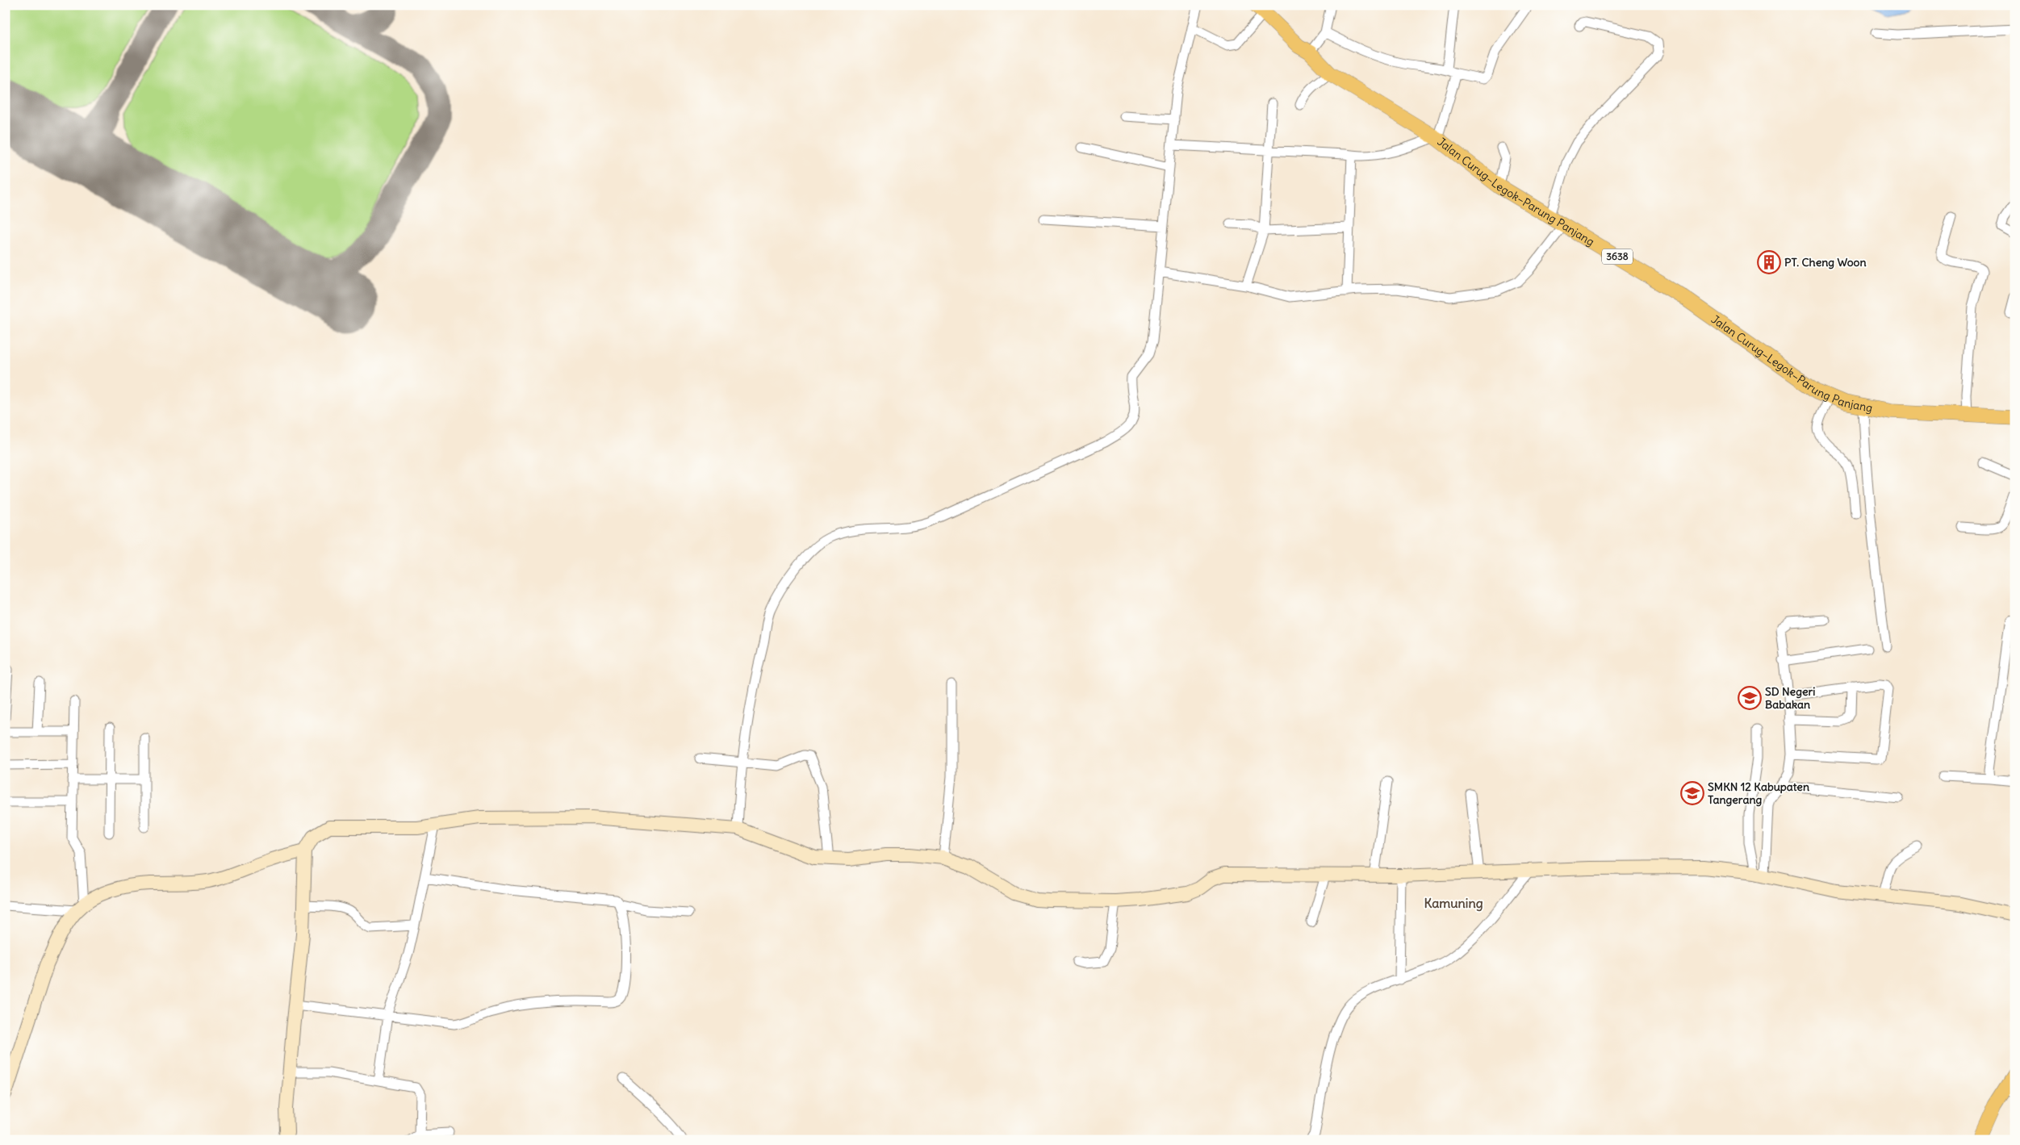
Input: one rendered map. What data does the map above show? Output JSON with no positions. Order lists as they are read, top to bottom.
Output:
{
  "streets": {
    "main road": ["Jalan Curug–Legok–Parung Panjang", "3638"]
  },
  "districts": ["Kamuning"],
  "places": {
    "building": ["PT. Cheng Woon"],
    "school or university": ["SD Negeri Babakan", "SMKN 12 Kabupaten Tangerang"]
  }
}
